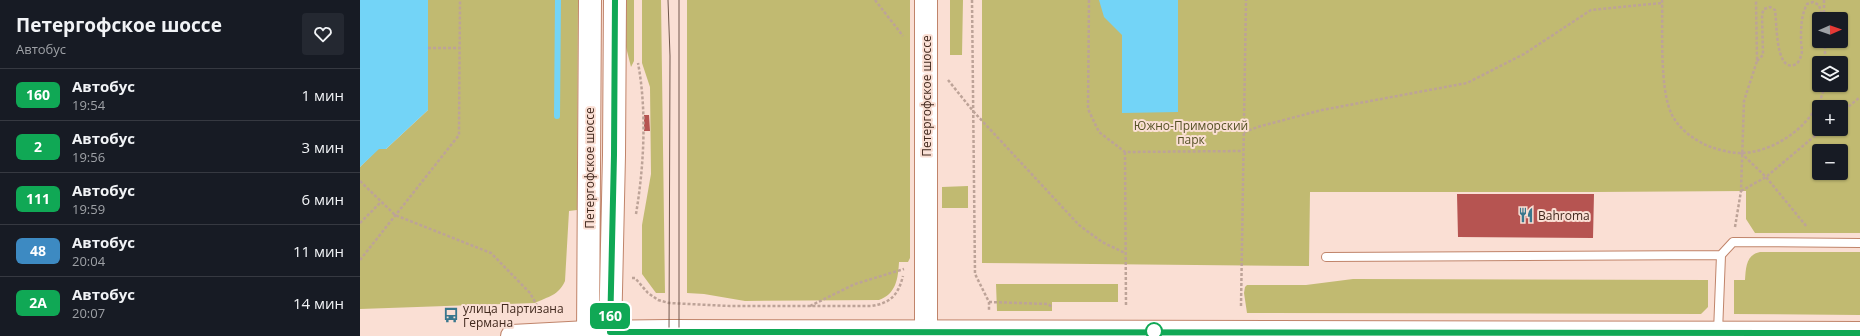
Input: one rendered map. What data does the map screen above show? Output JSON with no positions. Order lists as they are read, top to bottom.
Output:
{
  "streets": {
    "main road": ["Петергофское шоссе"]
  },
  "parks": ["Южно-Приморский парк"],
  "places": {
    "restaurant": ["Bahroma"],
    "bus stop": ["улица Партизана Германа"]
  },
  "lines": ["bus line 160"],
  "north": "right",
  "page": {
    "heading": ["Петергофское шоссе", "Автобус"],
    "on_map": "160",
    "map_buttons": ["+", "−"],
    "list": [
      {
        "mark": "160",
        "name": "Автобус",
        "note": "19:54",
        "value": "1 мин"
      },
      {
        "mark": "2",
        "name": "Автобус",
        "note": "19:56",
        "value": "3 мин"
      },
      {
        "mark": "111",
        "name": "Автобус",
        "note": "19:59",
        "value": "6 мин"
      },
      {
        "mark": "48",
        "name": "Автобус",
        "note": "20:04",
        "value": "11 мин"
      },
      {
        "mark": "2А",
        "name": "Автобус",
        "note": "20:07",
        "value": "14 мин"
      }
    ]
  }
}
